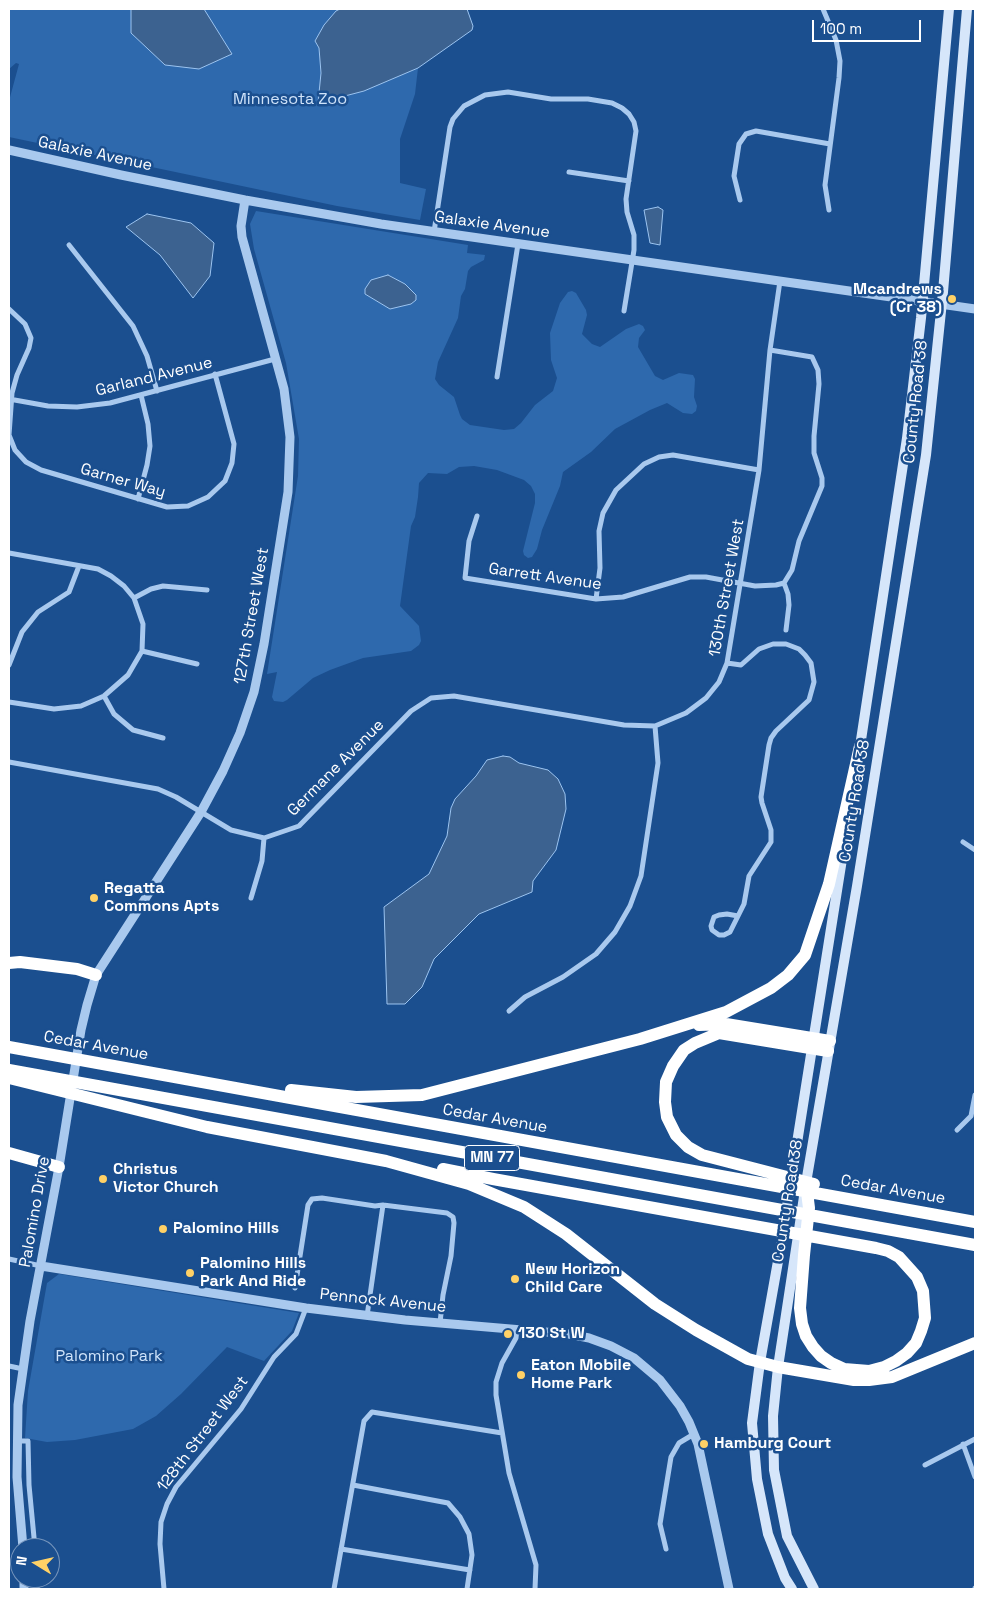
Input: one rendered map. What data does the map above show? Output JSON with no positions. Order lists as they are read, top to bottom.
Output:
{
  "streets": {
    "highway": ["Cedar Avenue", "MN 77"],
    "main road": ["County Road 38"],
    "street": [
      "Galaxie Avenue",
      "Garland Avenue",
      "Garner Way",
      "Garrett Avenue",
      "130th Street West",
      "127th Street West",
      "Germane Avenue",
      "Palomino Drive",
      "Pennock Avenue",
      "128th Street West"
    ]
  },
  "crossings": [
    ["Galaxie Avenue", "County Road 38"],
    ["Galaxie Avenue", "130th Street West"],
    ["Galaxie Avenue", "127th Street West"],
    ["Garland Avenue", "Garner Way"],
    ["Garland Avenue", "127th Street West"],
    ["Garrett Avenue", "130th Street West"],
    ["130th Street West", "Germane Avenue"],
    ["127th Street West", "Palomino Drive"],
    ["Palomino Drive", "Pennock Avenue"],
    ["Pennock Avenue", "128th Street West"]
  ],
  "parks": ["Minnesota Zoo", "Palomino Park"],
  "places": [
    "Mcandrews (Cr 38)",
    "Regatta Commons Apts",
    "Christus Victor Church",
    "Palomino Hills",
    "Palomino Hills Park And Ride",
    "New Horizon Child Care",
    "130 St W",
    "Eaton Mobile Home Park",
    "Hamburg Court"
  ],
  "scale_bar": "100 m",
  "north": "left"
}
